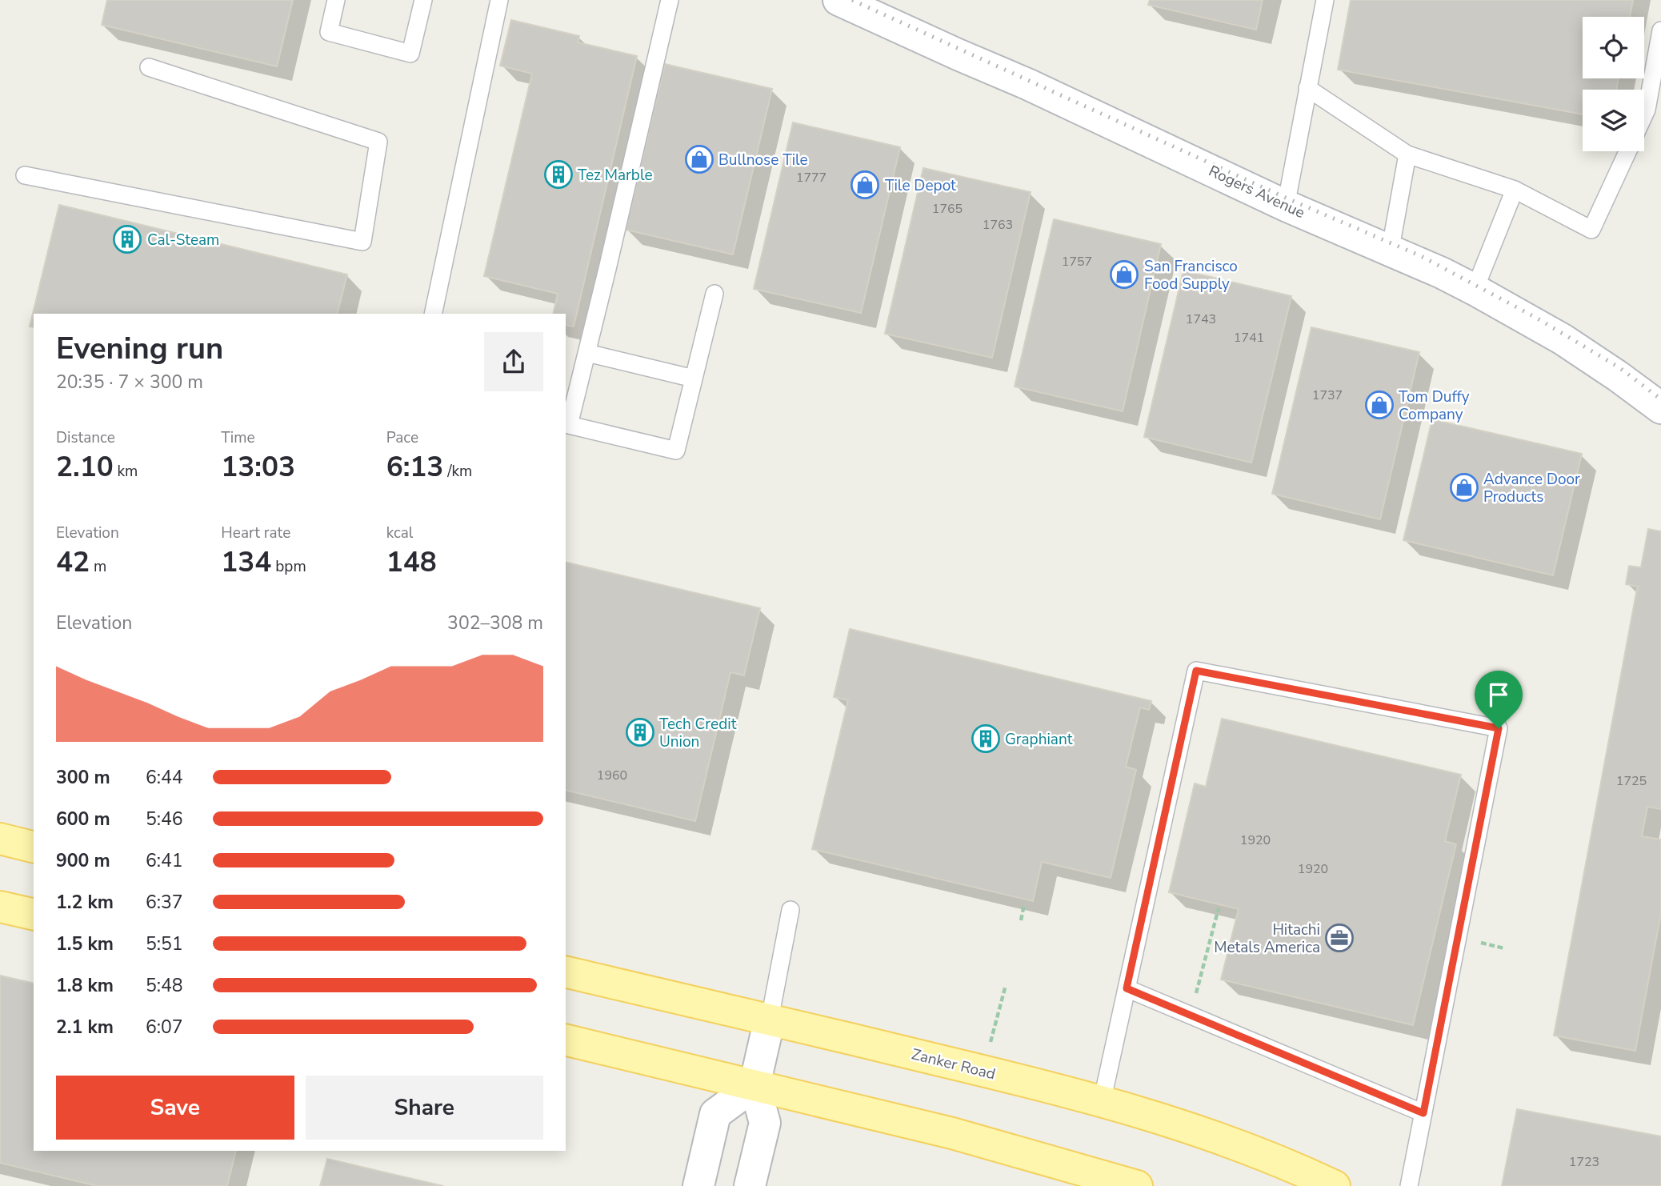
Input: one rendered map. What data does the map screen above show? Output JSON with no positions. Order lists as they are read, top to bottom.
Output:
{
  "streets": {
    "main road": ["Zanker Road"],
    "street": ["Rogers Avenue"]
  },
  "places": {
    "shop": [
      "Bullnose Tile",
      "Tile Depot",
      "San Francisco Food Supply",
      "Tom Duffy Company",
      "Advance Door Products"
    ],
    "building": [
      "Tez Marble",
      "Cal-Steam",
      "Tech Credit Union",
      "Graphiant"
    ],
    "office": ["Hitachi Metals America"]
  },
  "house_numbers": [
    "1777",
    "1765",
    "1763",
    "1757",
    "1743",
    "1741",
    "1737",
    "1960",
    "1725",
    "1920",
    "1920",
    "1723"
  ],
  "page": {
    "heading": ["Evening run", "20:35 · 7 × 300 m"],
    "stats": [
      ["Distance", "2.10 km"],
      ["Time", "13:03"],
      ["Pace", "6:13 /km"],
      ["Elevation", "42 m"],
      ["Heart rate", "134 bpm"],
      ["kcal", "148"]
    ],
    "chart": ["Elevation", "302–308 m"],
    "list": [
      {
        "name": "300 m",
        "note": "6:44"
      },
      {
        "name": "600 m",
        "note": "5:46"
      },
      {
        "name": "900 m",
        "note": "6:41"
      },
      {
        "name": "1.2 km",
        "note": "6:37"
      },
      {
        "name": "1.5 km",
        "note": "5:51"
      },
      {
        "name": "1.8 km",
        "note": "5:48"
      },
      {
        "name": "2.1 km",
        "note": "6:07"
      }
    ],
    "buttons": ["Save", "Share"]
  }
}
